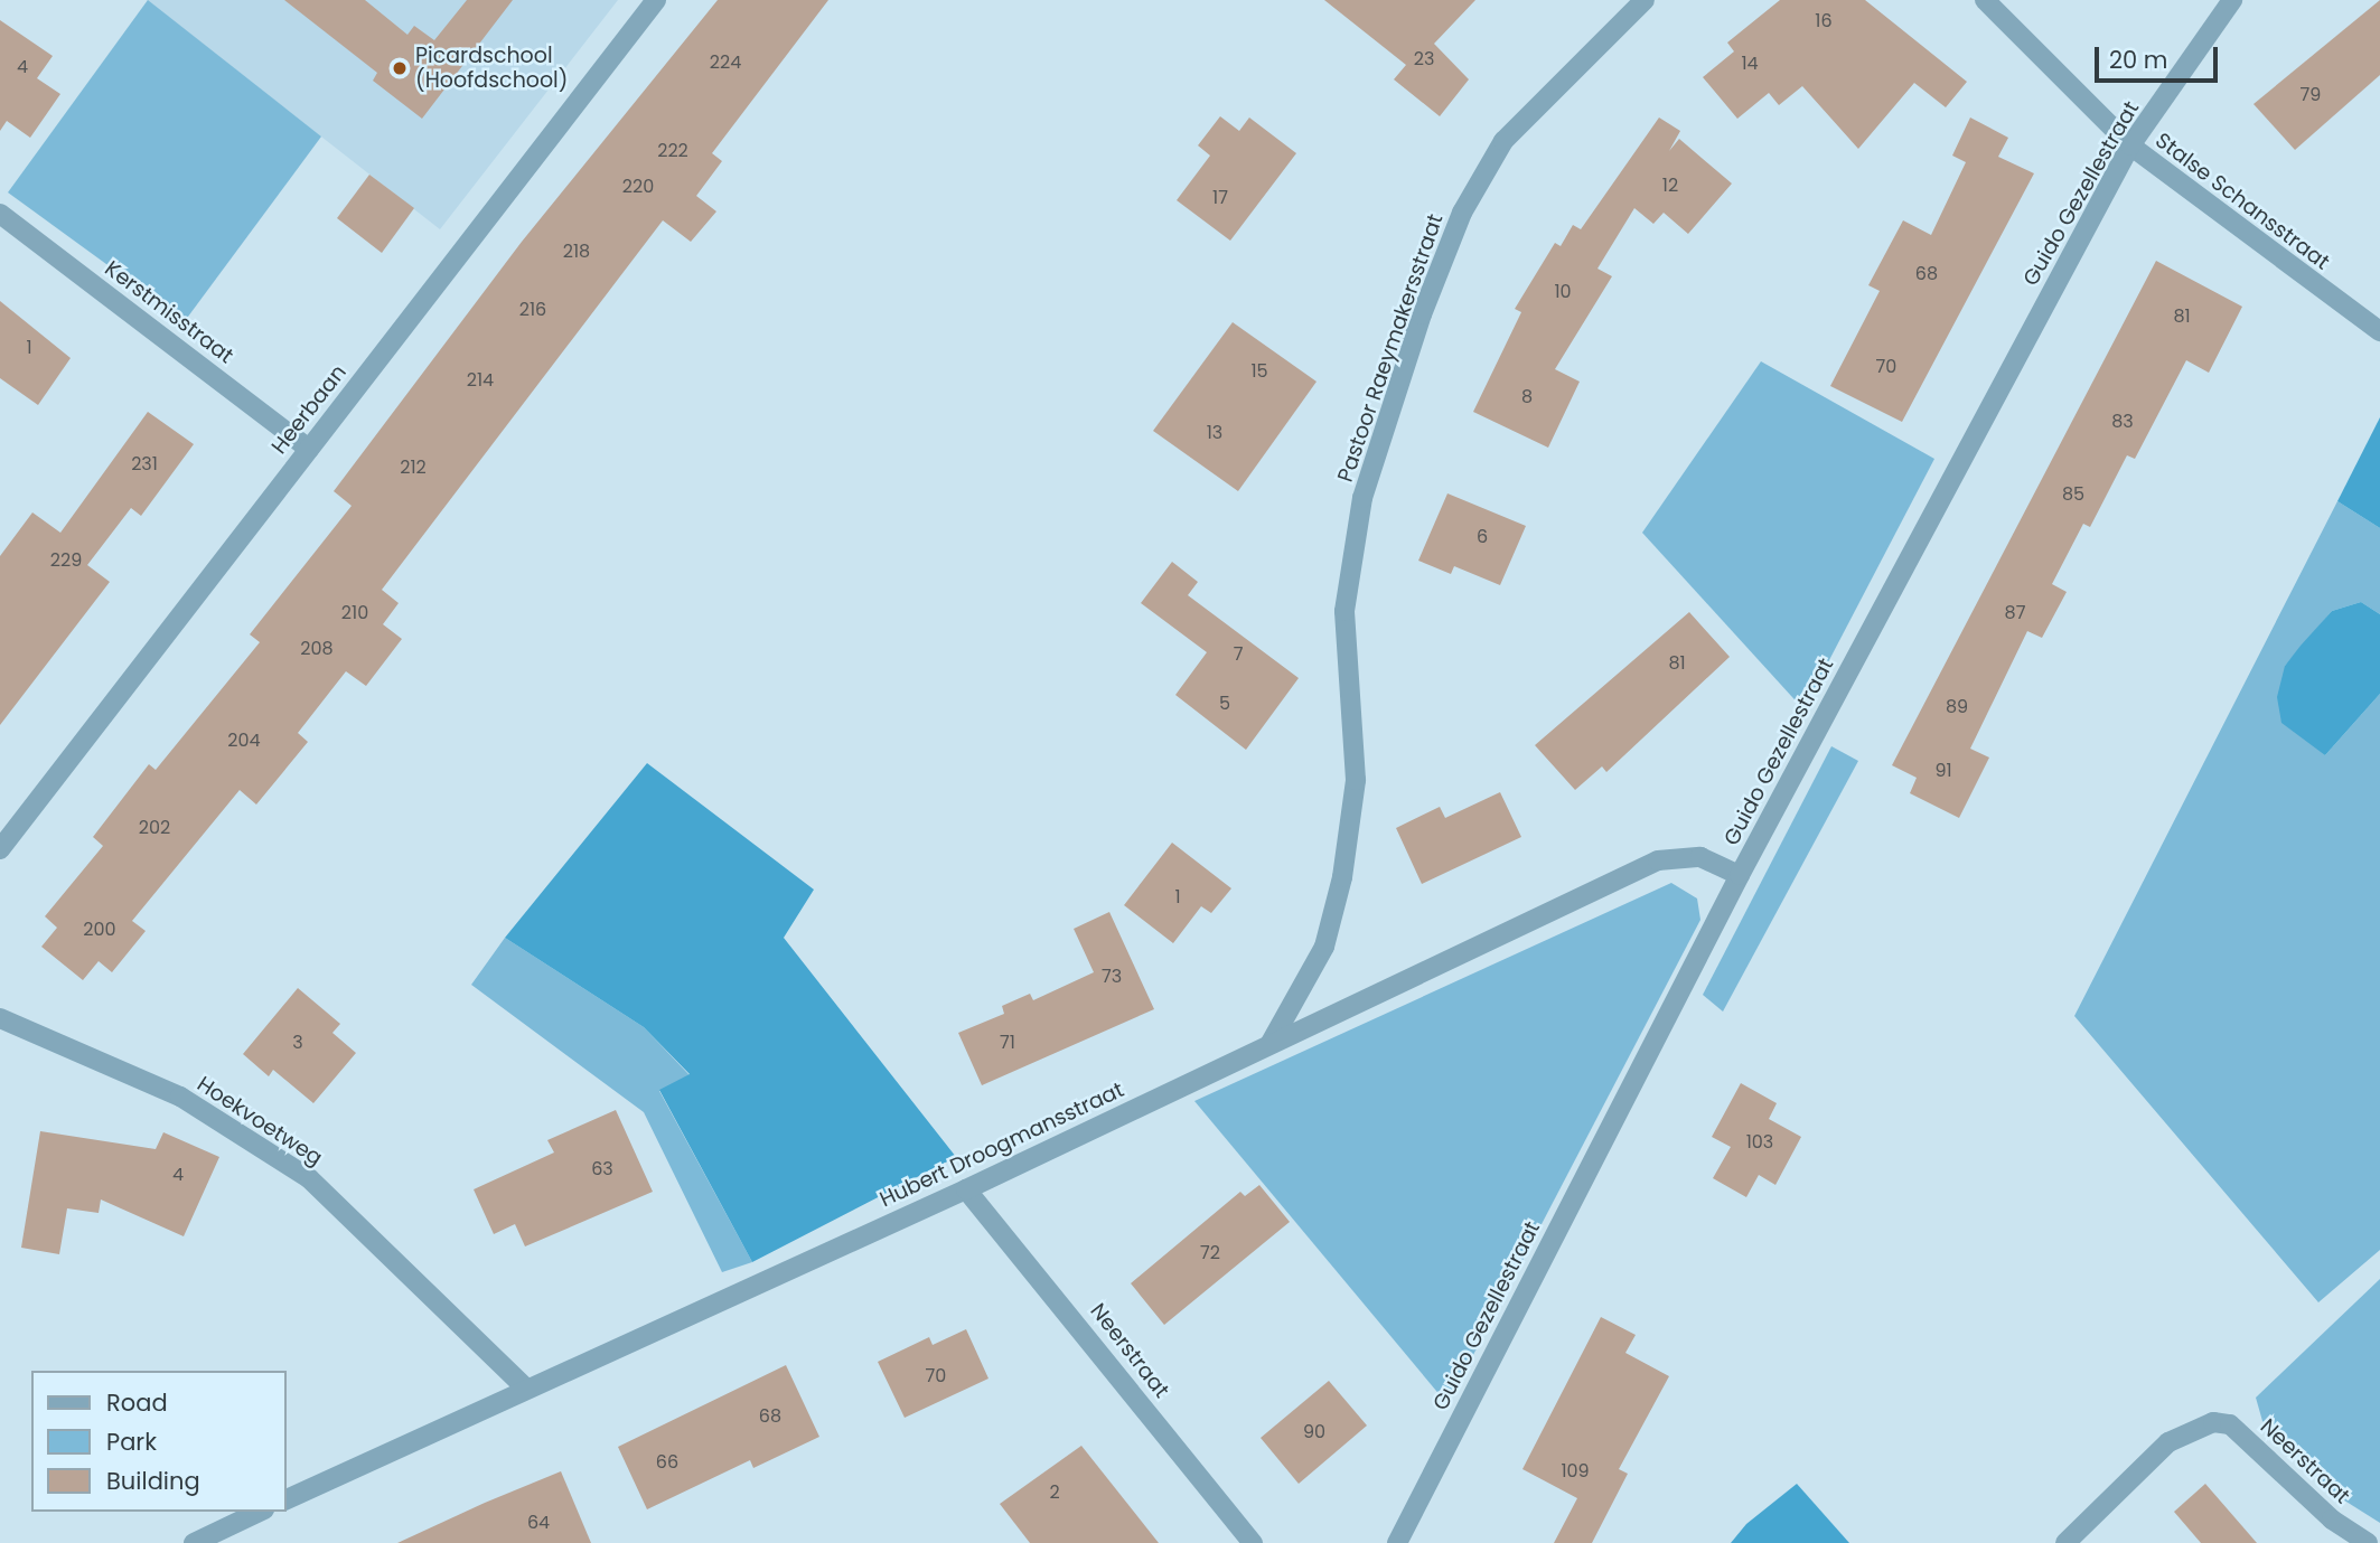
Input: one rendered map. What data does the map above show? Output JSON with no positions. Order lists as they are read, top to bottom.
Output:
{
  "streets": {
    "street": [
      "Guido Gezellestraat",
      "Stalse Schansstraat",
      "Kerstmisstraat",
      "Pastoor Raeymakersstraat",
      "Heerbaan",
      "Hoekvoetweg",
      "Hubert Droogmansstraat",
      "Neerstraat"
    ]
  },
  "crossings": [
    ["Guido Gezellestraat", "Stalse Schansstraat"],
    ["Guido Gezellestraat", "Hubert Droogmansstraat"],
    ["Kerstmisstraat", "Heerbaan"],
    ["Pastoor Raeymakersstraat", "Hubert Droogmansstraat"],
    ["Hoekvoetweg", "Hubert Droogmansstraat"],
    ["Hubert Droogmansstraat", "Neerstraat"]
  ],
  "places": ["Picardschool (Hoofdschool)"],
  "house_numbers": [
    "16",
    "23",
    "224",
    "14",
    "4",
    "79",
    "222",
    "12",
    "220",
    "17",
    "218",
    "68",
    "10",
    "216",
    "81",
    "1",
    "70",
    "15",
    "214",
    "8",
    "83",
    "13",
    "231",
    "212",
    "85",
    "6",
    "229",
    "210",
    "87",
    "208",
    "7",
    "81",
    "5",
    "89",
    "204",
    "91",
    "202",
    "1",
    "200",
    "73",
    "3",
    "71",
    "103",
    "63",
    "4",
    "72",
    "70",
    "68",
    "90",
    "66",
    "109",
    "2",
    "64"
  ],
  "legend": ["Road", "Park", "Building"],
  "scale_bar": "20 m"
}
